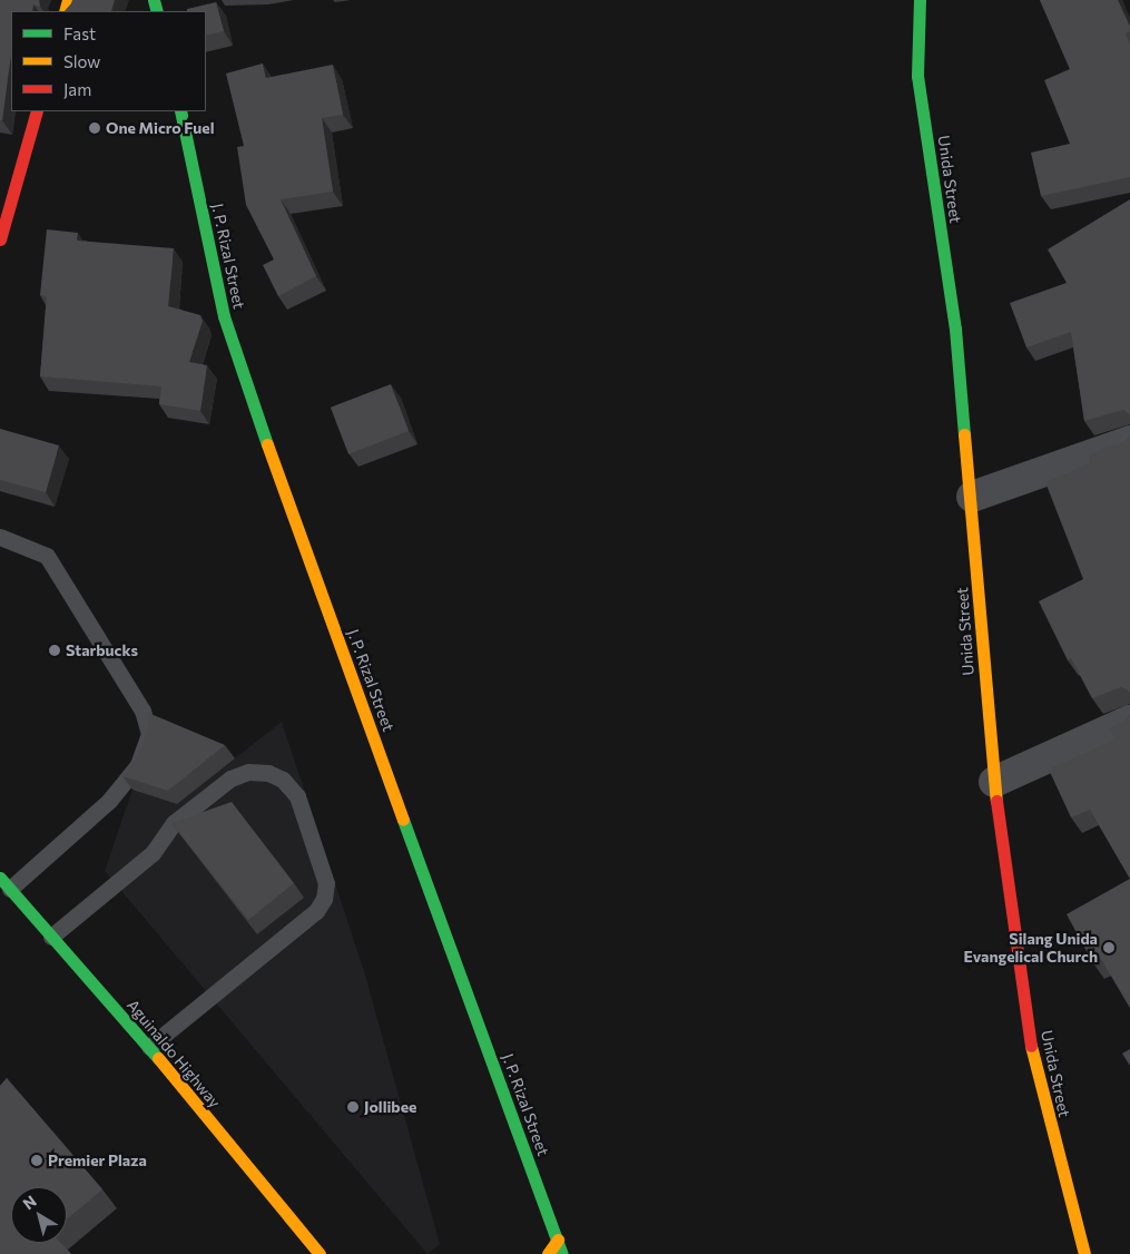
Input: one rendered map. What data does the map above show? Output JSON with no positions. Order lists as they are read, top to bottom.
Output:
{
  "streets": {
    "main road": ["Unida Street", "J. P. Rizal Street", "Aguinaldo Highway"]
  },
  "places": [
    "One Micro Fuel",
    "Starbucks",
    "Silang Unida Evangelical Church",
    "Jollibee",
    "Premier Plaza"
  ],
  "legend": ["Fast", "Slow", "Jam"],
  "north": "top left"
}
